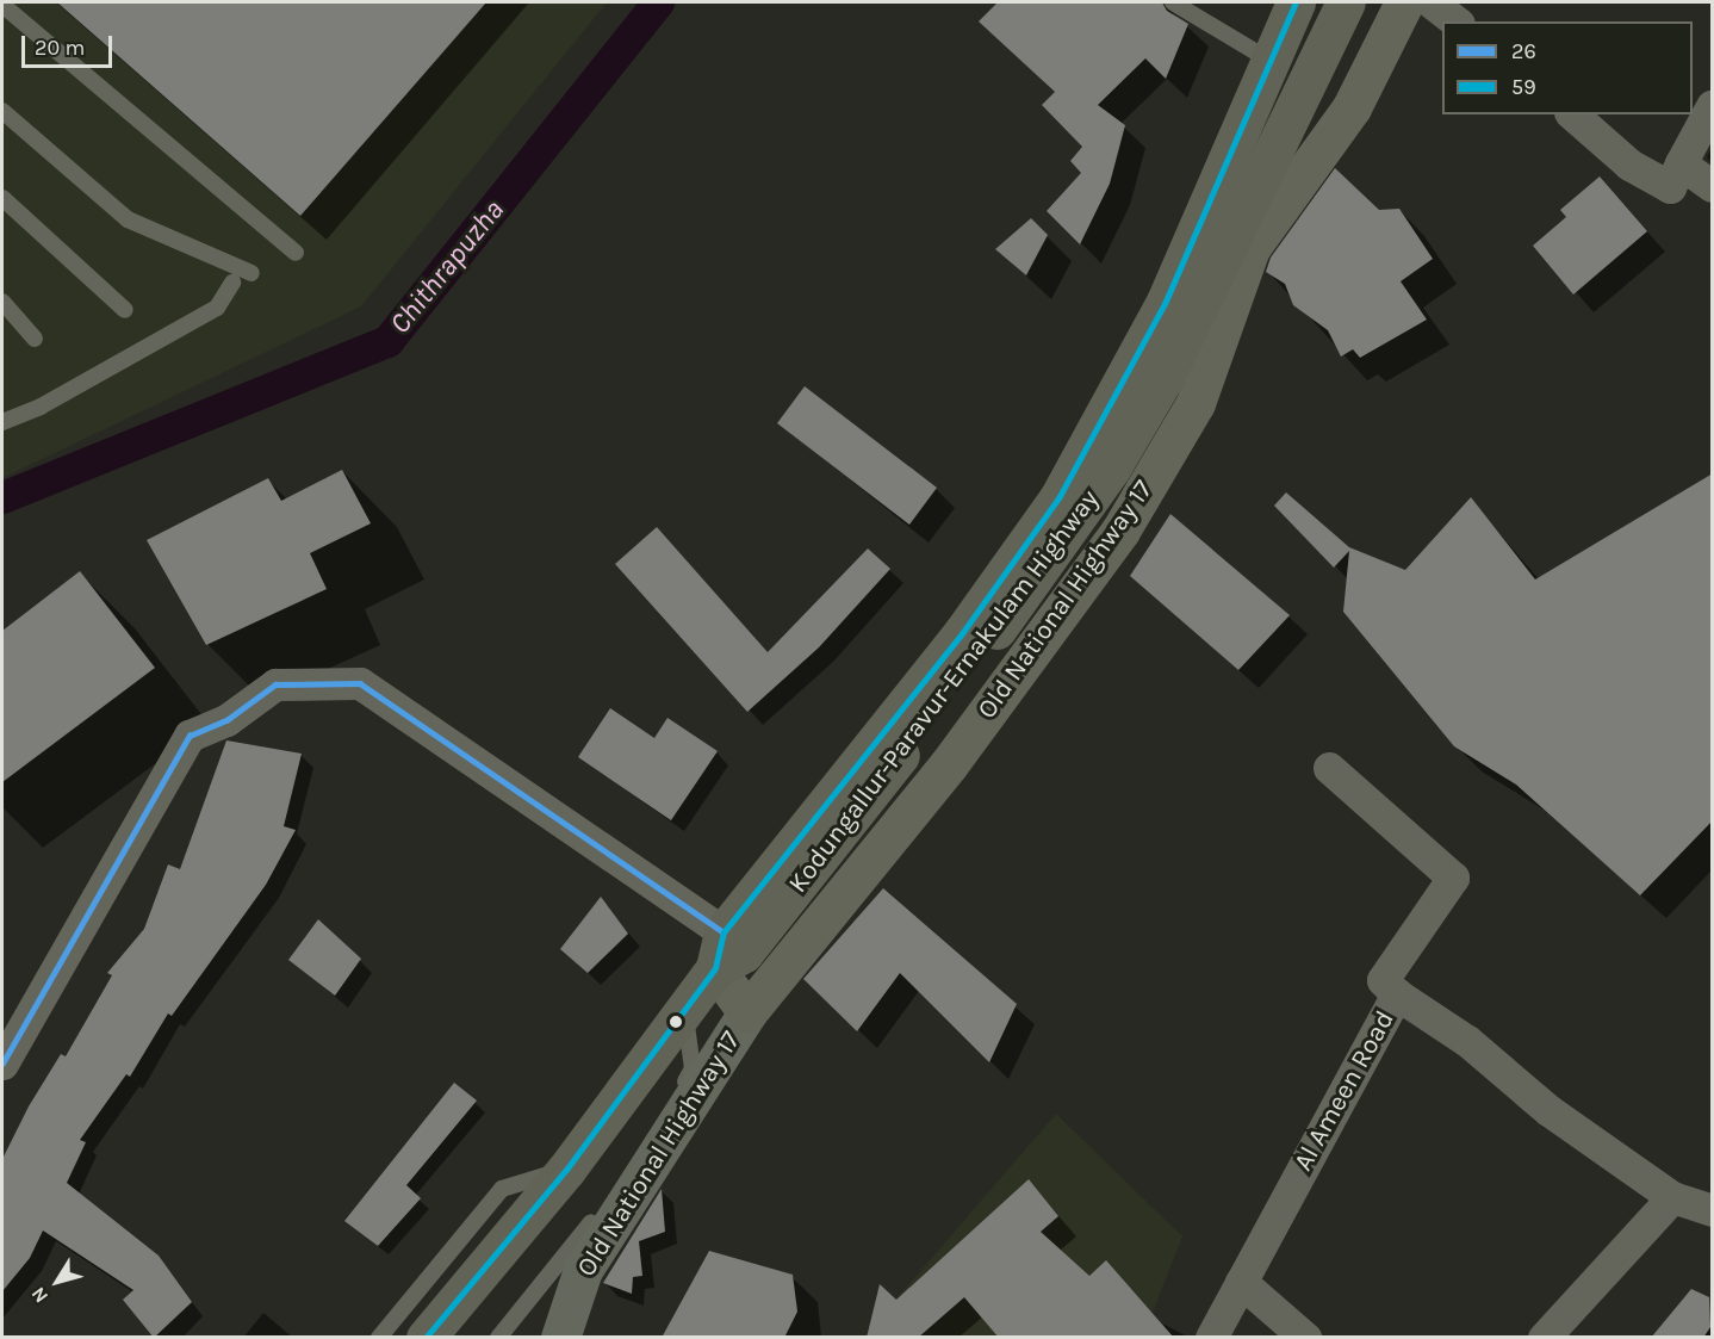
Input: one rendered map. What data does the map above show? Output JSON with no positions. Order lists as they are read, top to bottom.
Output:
{
  "streets": {
    "highway": ["Kodungallur-Paravur-Ernakulam Highway"],
    "main road": ["Old National Highway 17"],
    "street": ["Al Ameen Road"]
  },
  "crossings": [
    ["Old National Highway 17", "Kodungallur-Paravur-Ernakulam Highway"]
  ],
  "water": ["Chithrapuzha"],
  "lines": ["transit line 59", "transit line 26"],
  "legend": ["26", "59"],
  "scale_bar": "20 m",
  "north": "bottom left"
}
